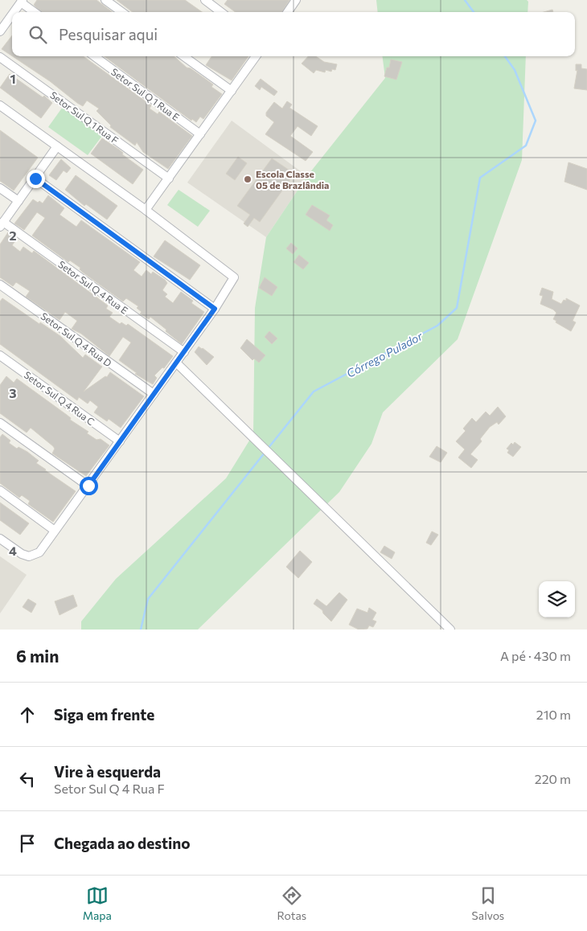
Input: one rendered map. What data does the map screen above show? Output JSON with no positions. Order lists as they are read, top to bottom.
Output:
{
  "streets": {
    "street": [
      "Setor Sul Q 1 Rua E",
      "Setor Sul Q 1 Rua F",
      "Setor Sul Q 4 Rua E",
      "Setor Sul Q 4 Rua D",
      "Setor Sul Q 4 Rua C"
    ]
  },
  "water": ["Córrego Pulador"],
  "places": ["Escola Classe 05 de Brazlândia"],
  "page": {
    "search": "Pesquisar aqui",
    "heading": ["6 min", "A pé · 430 m"],
    "list": [
      ["Siga em frente", "210 m"],
      ["Vire à esquerda", "Setor Sul Q 4 Rua F", "220 m"],
      "Chegada ao destino"
    ],
    "nav": ["Mapa", "Rotas", "Salvos"]
  },
  "grid": {
    "rows": [
      "1",
      "2",
      "3",
      "4"
    ]
  }
}
